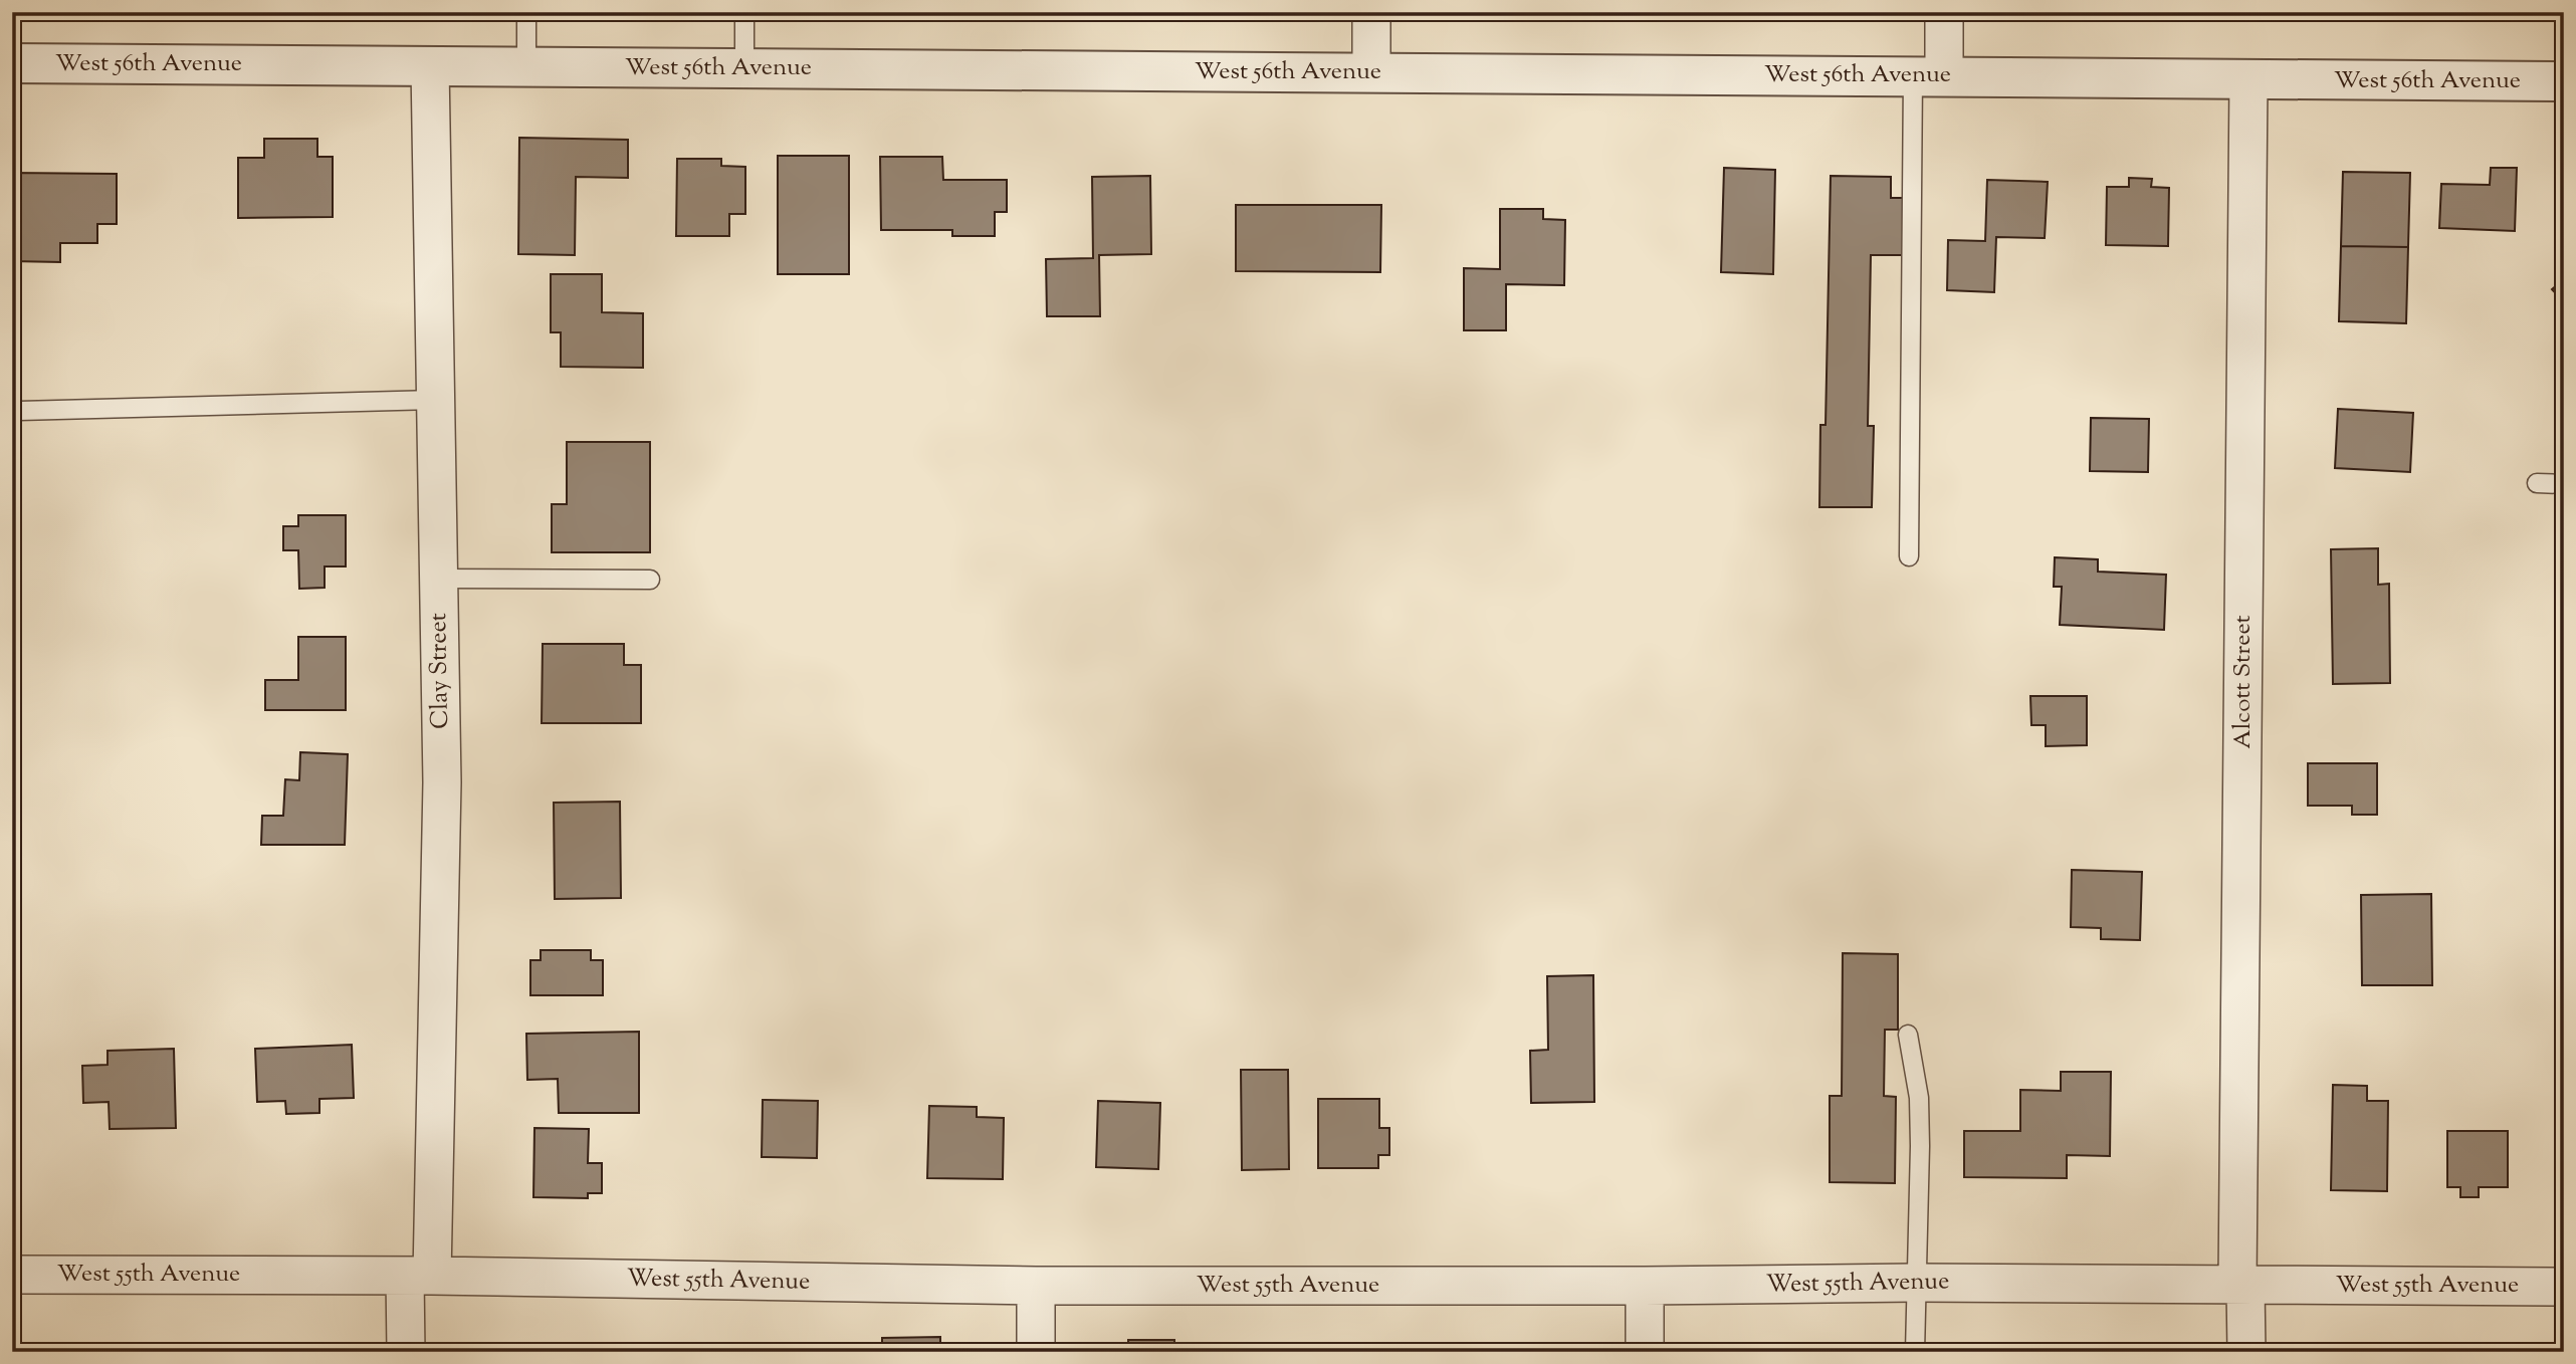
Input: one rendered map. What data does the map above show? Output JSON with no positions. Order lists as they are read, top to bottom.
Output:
{
  "streets": {
    "street": [
      "West 56th Avenue",
      "Clay Street",
      "Alcott Street",
      "West 55th Avenue"
    ]
  },
  "crossings": [
    ["West 56th Avenue", "Clay Street"],
    ["West 56th Avenue", "Alcott Street"],
    ["Clay Street", "West 55th Avenue"],
    ["Alcott Street", "West 55th Avenue"]
  ]
}
